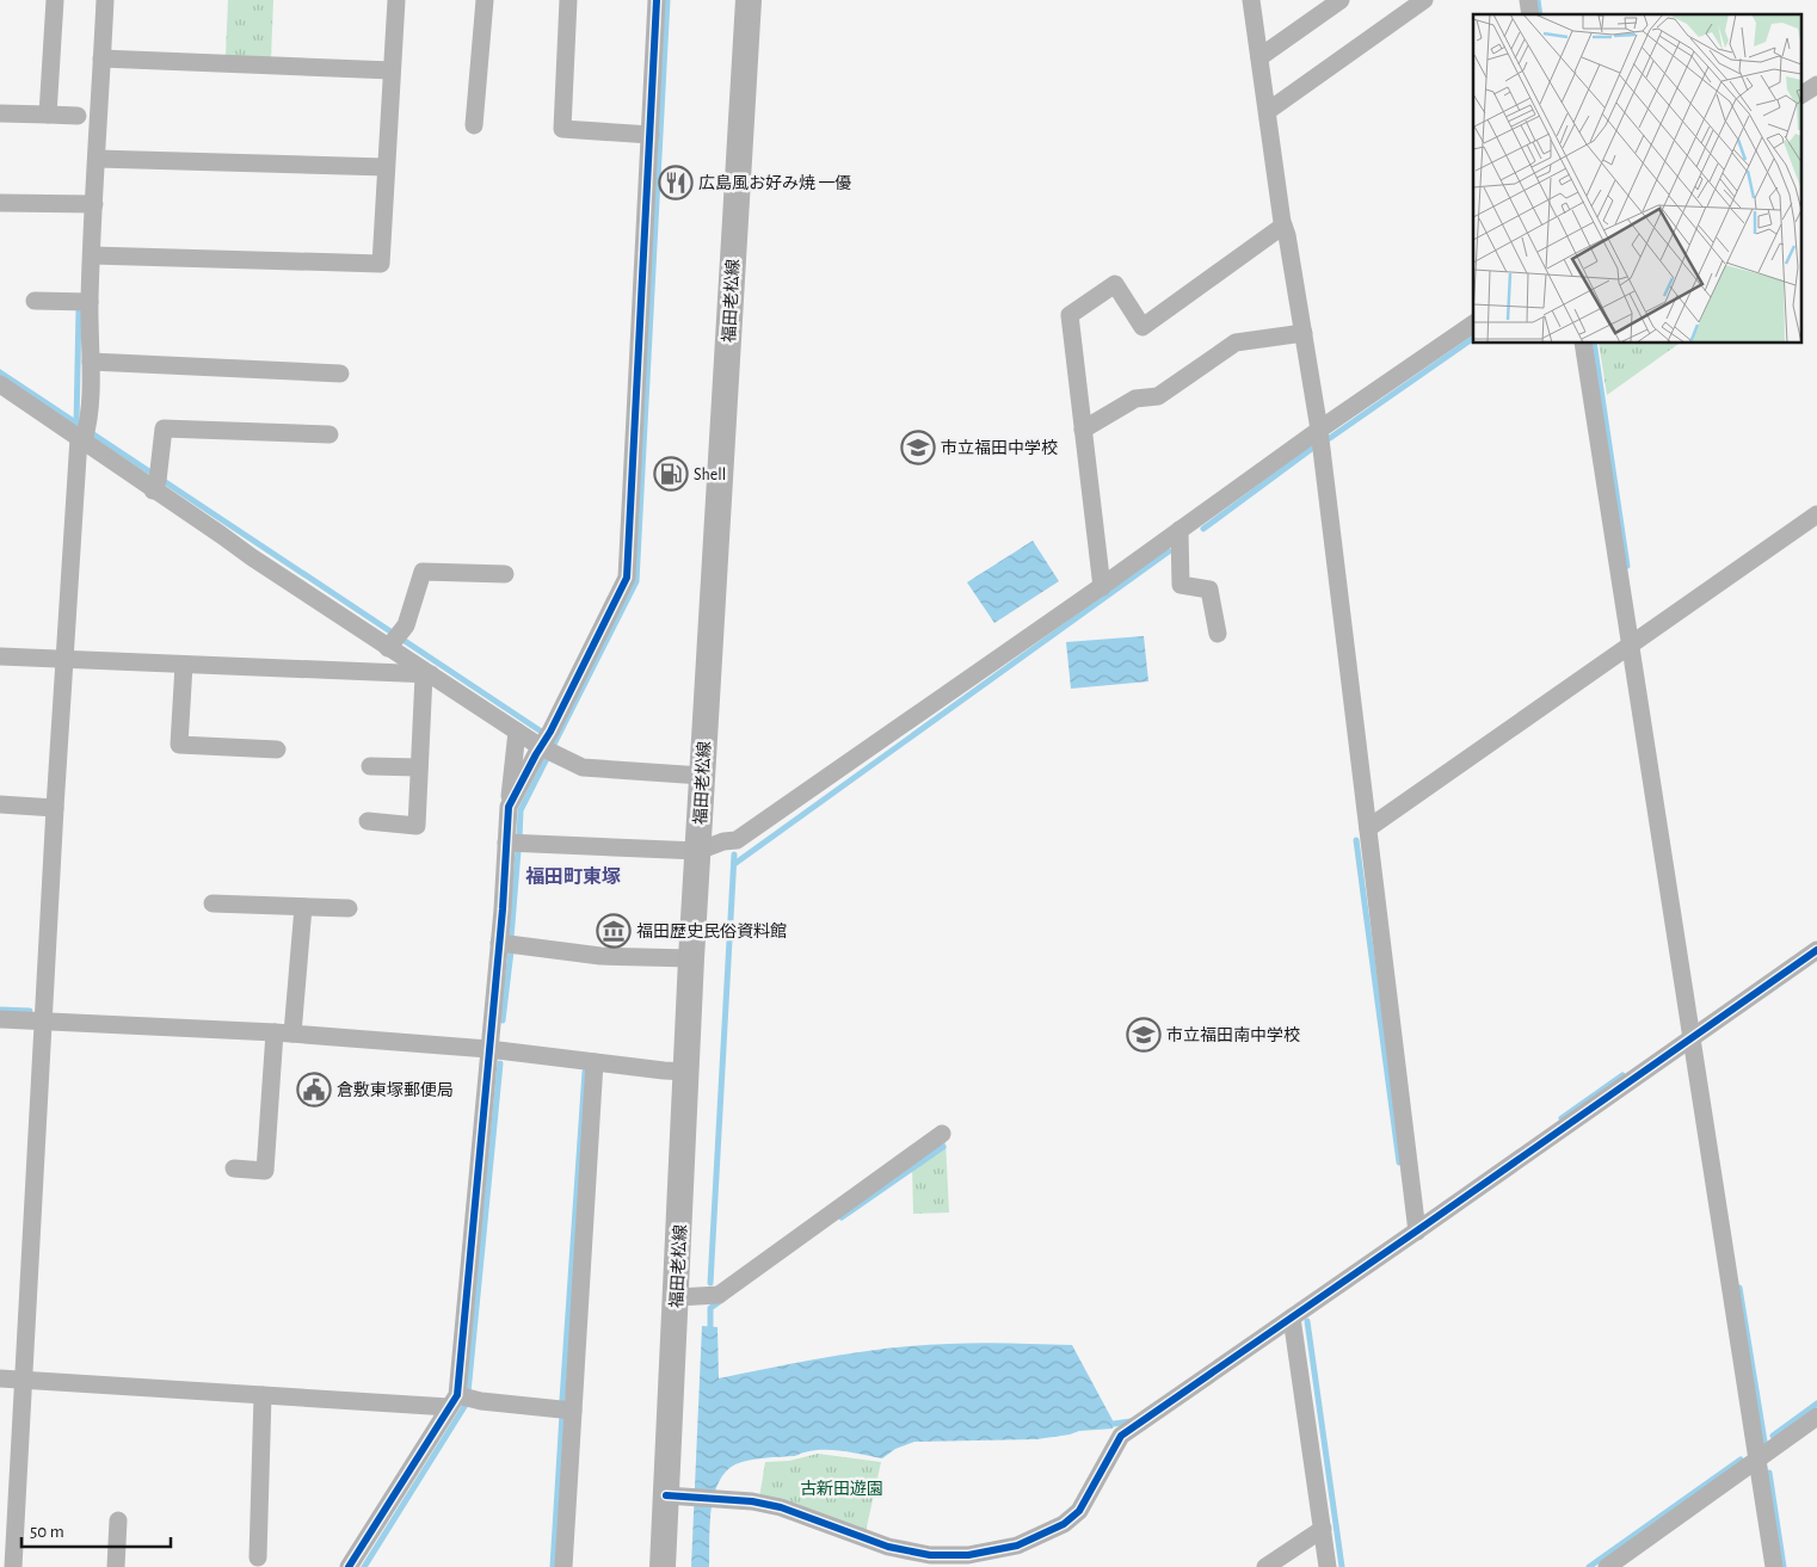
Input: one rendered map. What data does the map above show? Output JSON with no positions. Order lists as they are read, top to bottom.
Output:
{
  "streets": {
    "main road": ["福田老松線"]
  },
  "districts": ["福田町東塚"],
  "parks": ["古新田遊園"],
  "places": {
    "restaurant": ["広島風お好み焼 一優"],
    "school or university": ["市立福田中学校", "市立福田南中学校"],
    "fuel station": ["Shell"],
    "museum": ["福田歴史民俗資料館"],
    "public building": ["倉敷東塚郵便局"]
  },
  "scale_bar": "50 m"
}
